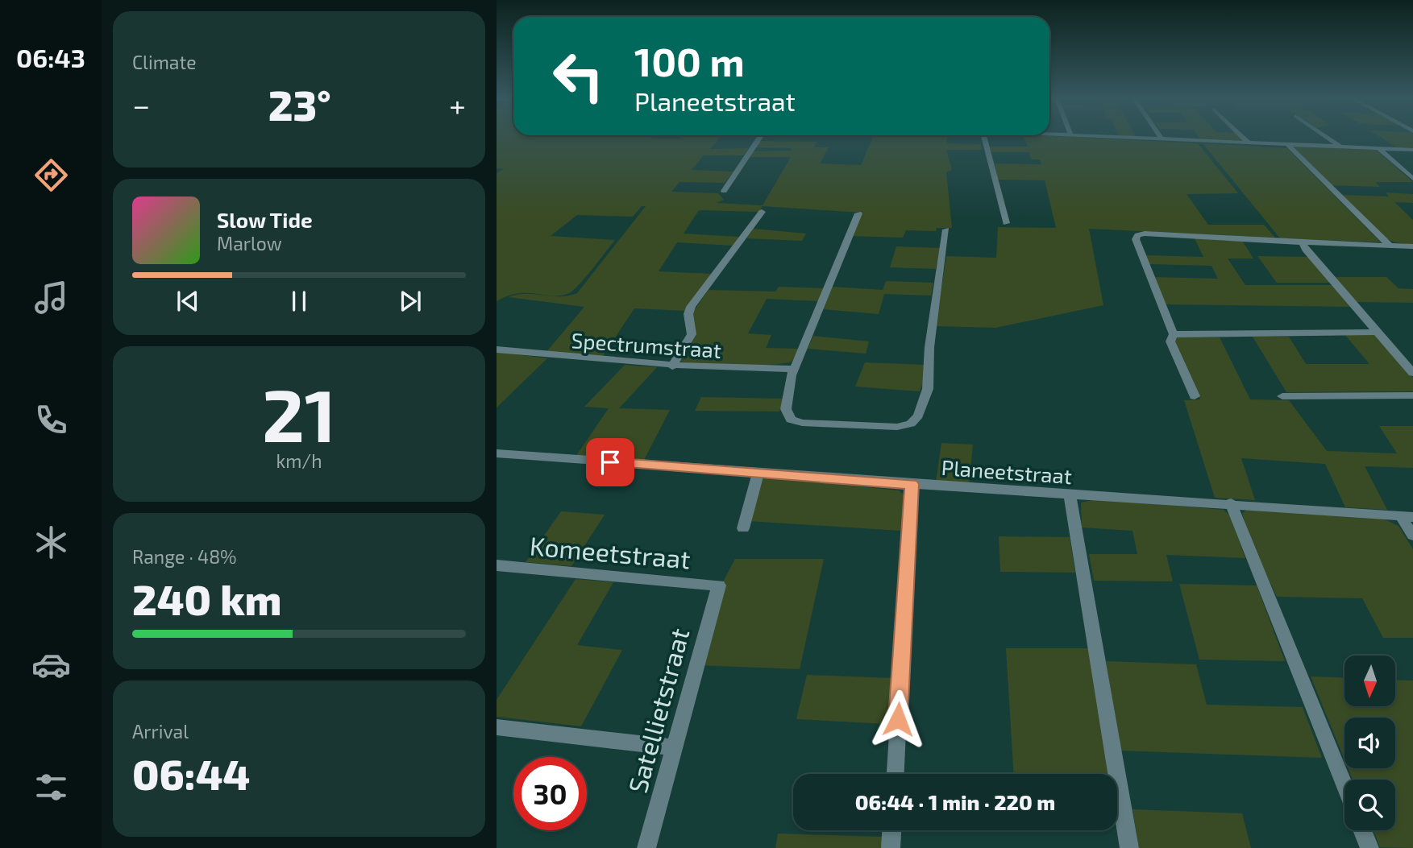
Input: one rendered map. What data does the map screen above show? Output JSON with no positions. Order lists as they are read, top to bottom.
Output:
{
  "streets": {
    "street": [
      "Spectrumstraat",
      "Planeetstraat",
      "Komeetstraat",
      "Satellietstraat"
    ]
  },
  "crossings": [
    ["Komeetstraat", "Satellietstraat"]
  ],
  "north": "bottom",
  "page": {
    "tabs": "06:43",
    "tile": [
      "Climate",
      ["21", "km/h"],
      ["Range · 48%", "240 km"],
      ["Arrival", "06:44"]
    ],
    "turn": ["100 m", "Planeetstraat"],
    "heat": ["−", "23°", "+"],
    "song": ["Slow Tide", "Marlow"],
    "limit": "30",
    "trip": "06:44 · 1 min · 220 m"
  }
}
